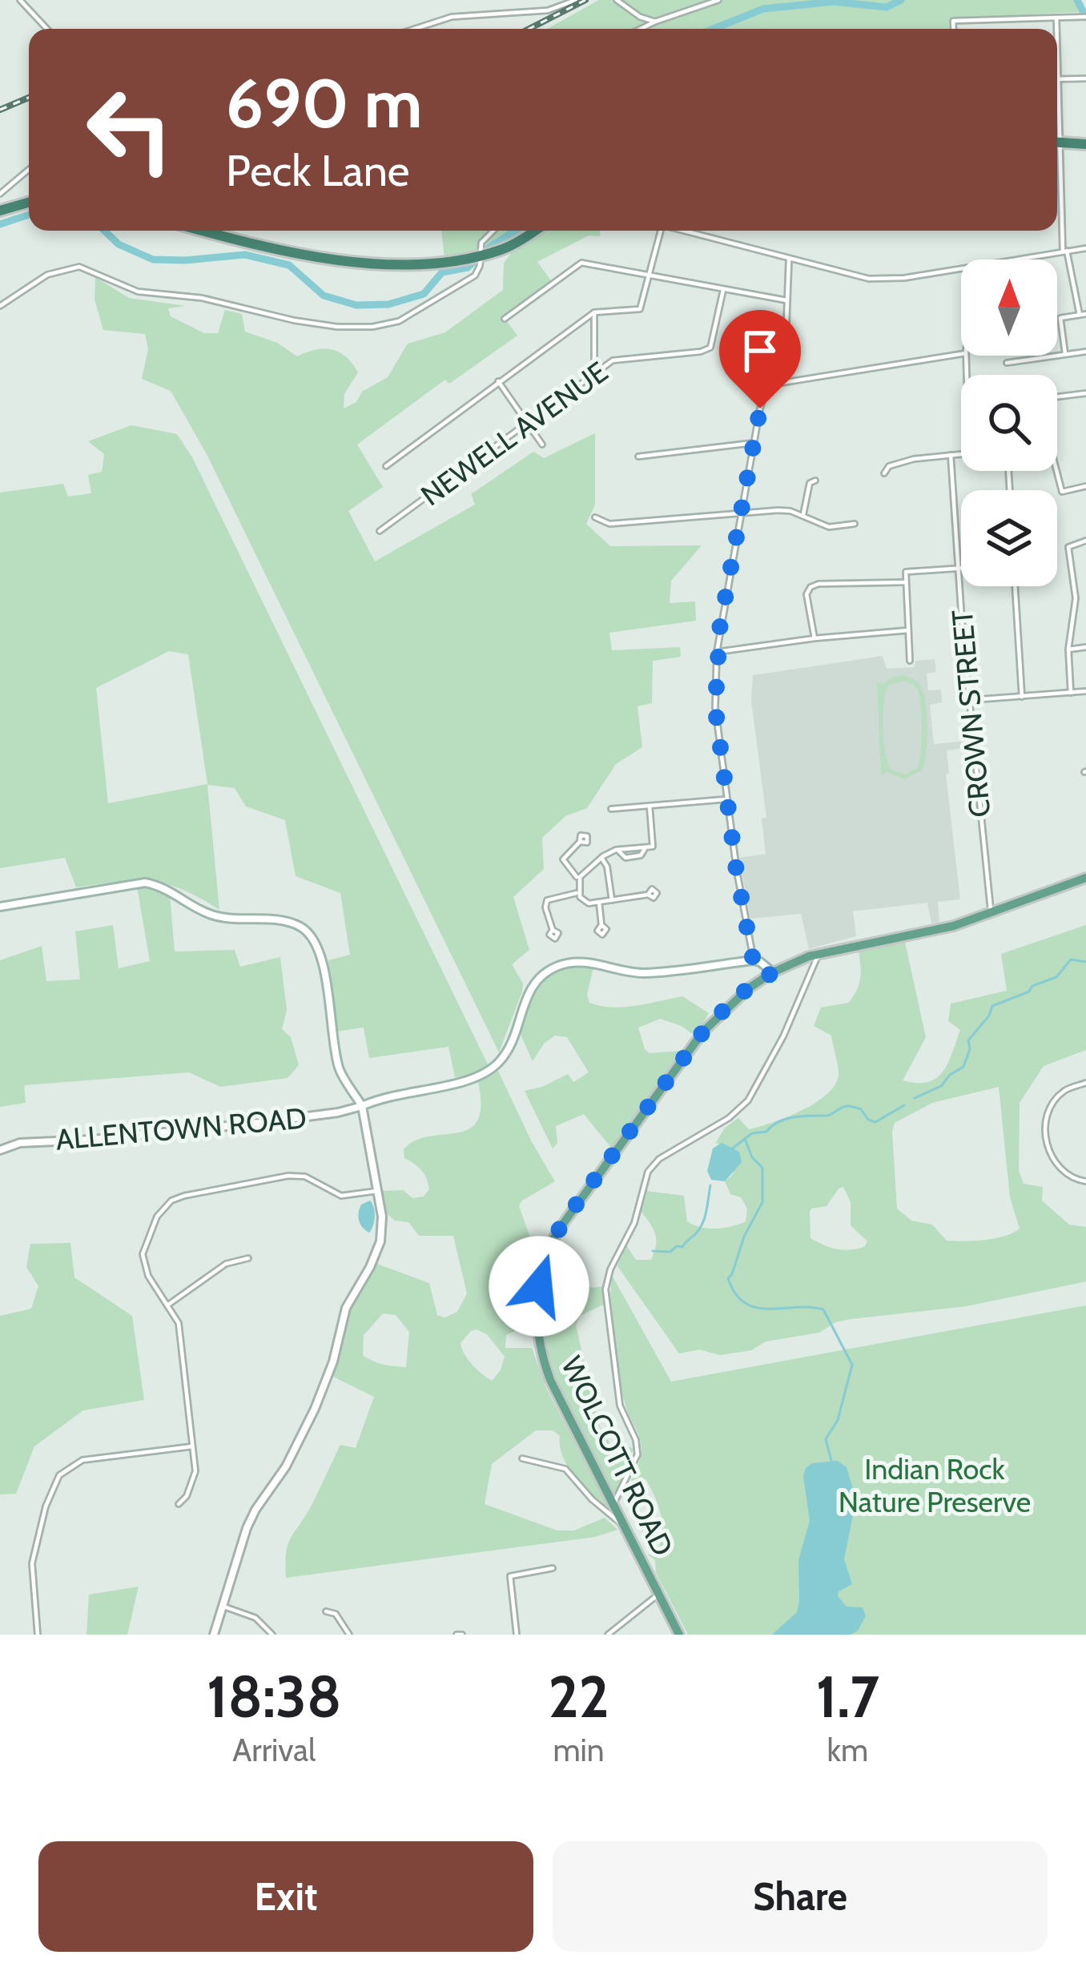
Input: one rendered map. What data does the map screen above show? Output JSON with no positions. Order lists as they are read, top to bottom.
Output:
{
  "streets": {
    "main road": ["ALLENTOWN ROAD", "WOLCOTT ROAD"],
    "street": ["NEWELL AVENUE", "CROWN STREET"]
  },
  "crossings": [
    ["CROWN STREET", "WOLCOTT ROAD"]
  ],
  "parks": ["Indian Rock Nature Preserve"],
  "north": "top",
  "page": {
    "turn": ["690 m", "Peck Lane"],
    "eta": [
      "18:38",
      "Arrival",
      "22",
      "min",
      "1.7",
      "km"
    ],
    "buttons": ["Exit", "Share"]
  }
}
